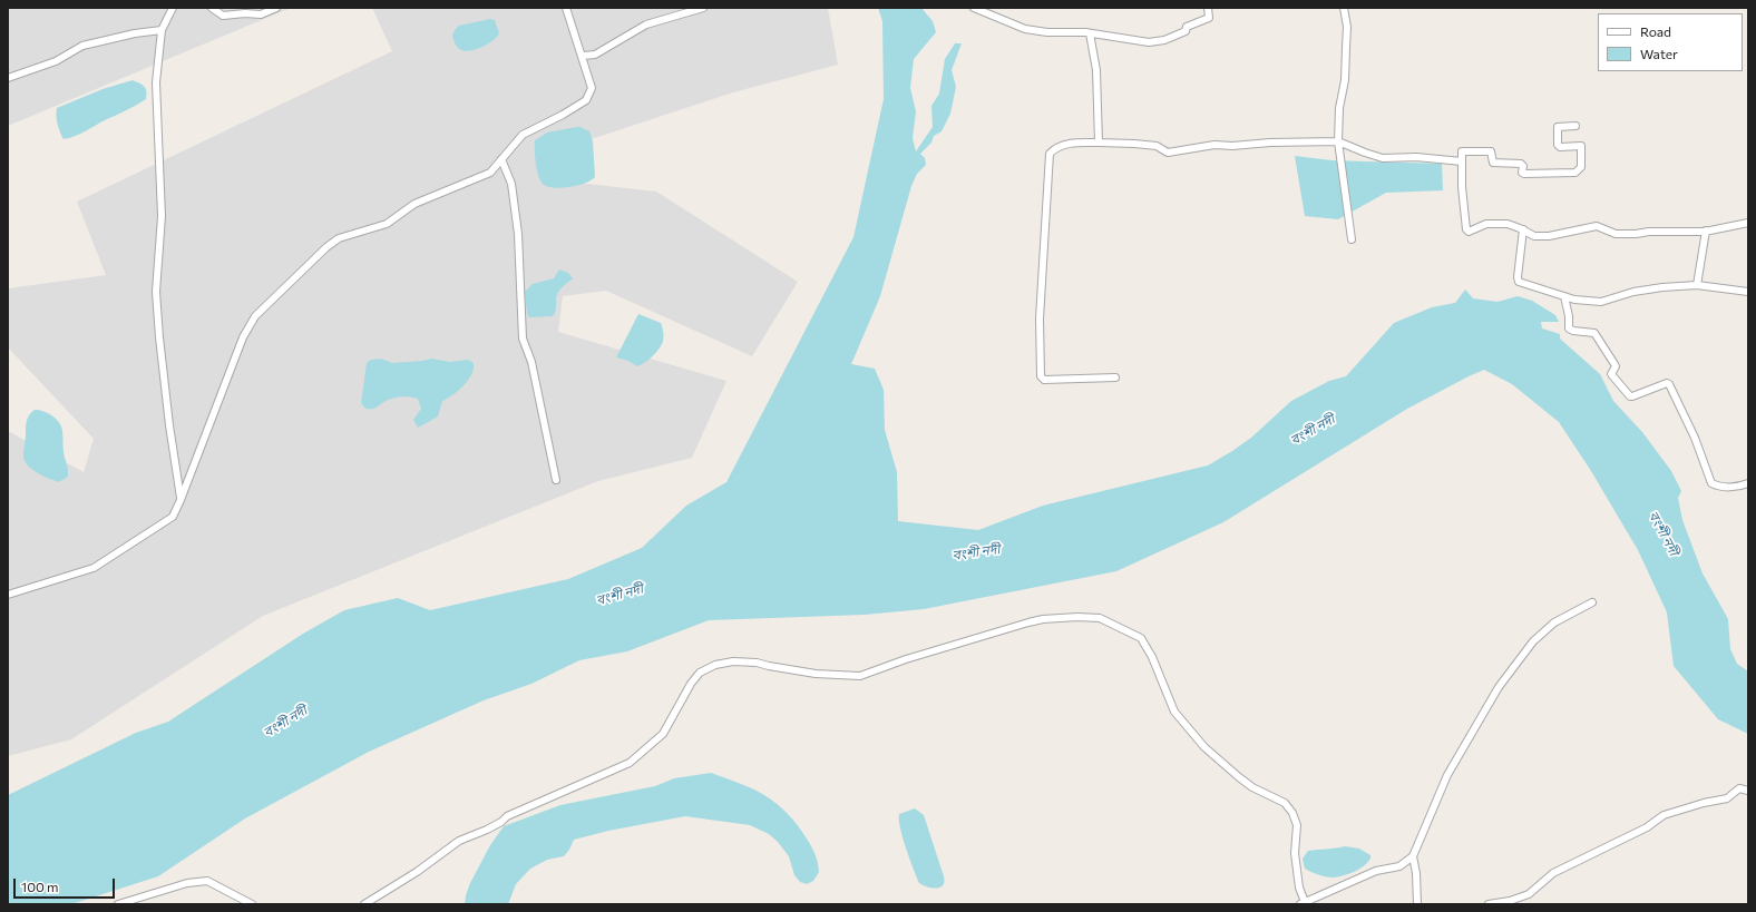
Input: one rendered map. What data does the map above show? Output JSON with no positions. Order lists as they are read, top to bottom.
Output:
{
  "water": ["বংশী নদী"],
  "legend": ["Road", "Water"],
  "scale_bar": "100 m"
}
